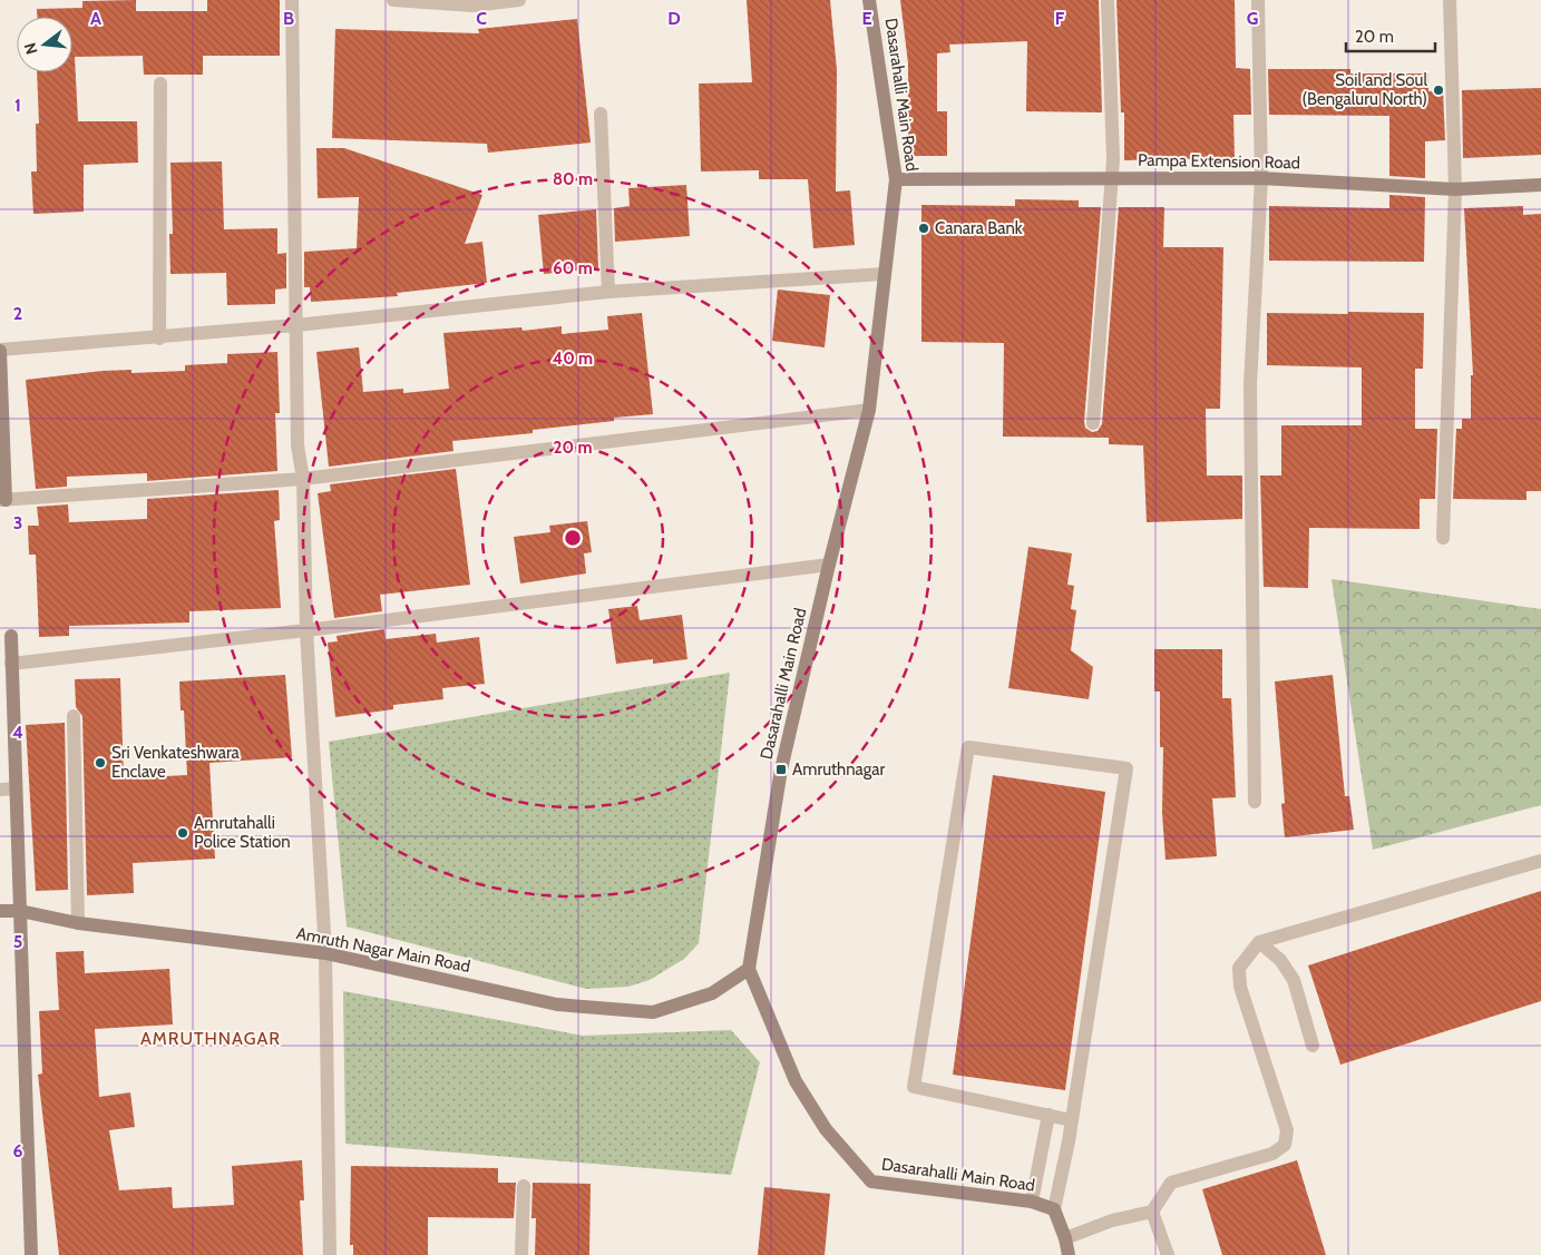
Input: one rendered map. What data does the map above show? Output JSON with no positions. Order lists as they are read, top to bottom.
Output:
{
  "streets": {
    "street": ["Dasarahalli Main Road", "Pampa Extension Road", "Amruth Nagar Main Road"]
  },
  "crossings": [
    ["Dasarahalli Main Road", "Pampa Extension Road"],
    ["Dasarahalli Main Road", "Amruth Nagar Main Road"]
  ],
  "districts": ["AMRUTHNAGAR"],
  "places": {
    "other": [
      "Soil and Soul (Bengaluru North)",
      "Canara Bank",
      "Sri Venkateshwara Enclave",
      "Amrutahalli Police Station"
    ],
    "transit": ["Amruthnagar"]
  },
  "scale_bar": "20 m",
  "north": "left",
  "grid": {
    "columns": [
      "A",
      "B",
      "C",
      "D",
      "E",
      "F",
      "G"
    ],
    "rows": [
      "1",
      "2",
      "3",
      "4",
      "5",
      "6"
    ]
  },
  "rings": [
    "80 m",
    "60 m",
    "40 m",
    "20 m"
  ]
}
